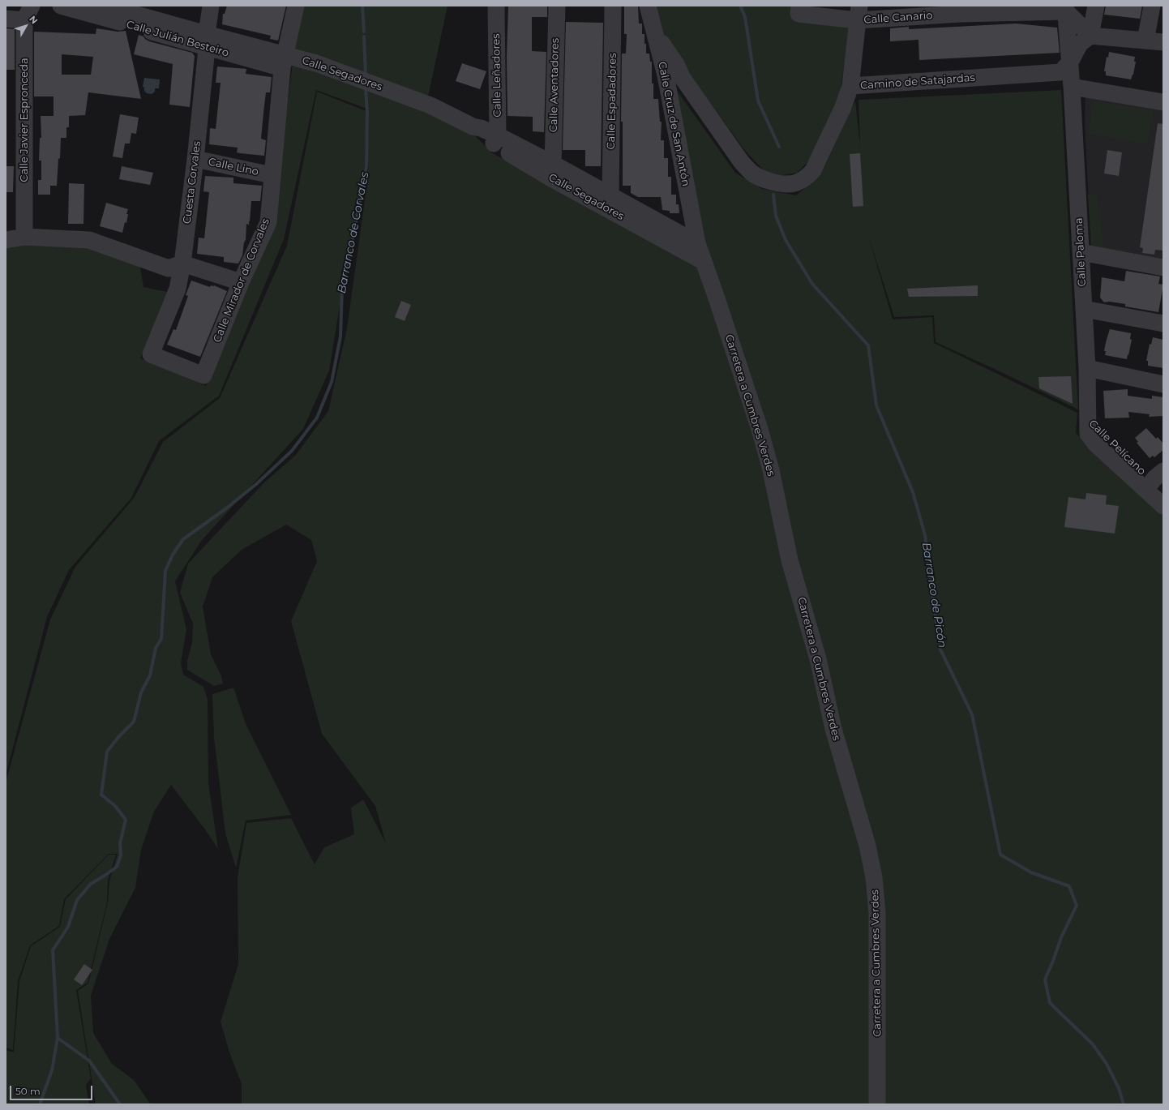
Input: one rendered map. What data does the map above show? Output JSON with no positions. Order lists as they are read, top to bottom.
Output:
{
  "streets": {
    "street": [
      "Calle Canario",
      "Calle Julián Besteiro",
      "Calle Segadores",
      "Calle Leñadores",
      "Camino de Satajardas",
      "Calle Aventadores",
      "Calle Espadadores",
      "Calle Javier Espronceda",
      "Calle Cruz de San Antón",
      "Calle Lino",
      "Cuesta Corvales",
      "Calle Paloma",
      "Calle Mirador de Corvales",
      "Carretera a Cumbres Verdes",
      "Calle Pelícano"
    ]
  },
  "crossings": [
    ["Calle Canario", "Calle Paloma"],
    ["Calle Julián Besteiro", "Calle Segadores"],
    ["Calle Julián Besteiro", "Cuesta Corvales"],
    ["Calle Segadores", "Calle Leñadores"],
    ["Calle Segadores", "Calle Aventadores"],
    ["Calle Segadores", "Calle Espadadores"],
    ["Calle Segadores", "Calle Cruz de San Antón"],
    ["Calle Segadores", "Cuesta Corvales"],
    ["Calle Segadores", "Calle Mirador de Corvales"],
    ["Calle Segadores", "Carretera a Cumbres Verdes"],
    ["Camino de Satajardas", "Calle Cruz de San Antón"],
    ["Camino de Satajardas", "Calle Paloma"],
    ["Calle Cruz de San Antón", "Carretera a Cumbres Verdes"],
    ["Calle Lino", "Cuesta Corvales"],
    ["Calle Lino", "Calle Mirador de Corvales"],
    ["Cuesta Corvales", "Calle Mirador de Corvales"],
    ["Calle Paloma", "Calle Pelícano"]
  ],
  "water": ["Barranco de Corvales", "Barranco de Picón"],
  "scale_bar": "50 m",
  "north": "top right"
}
